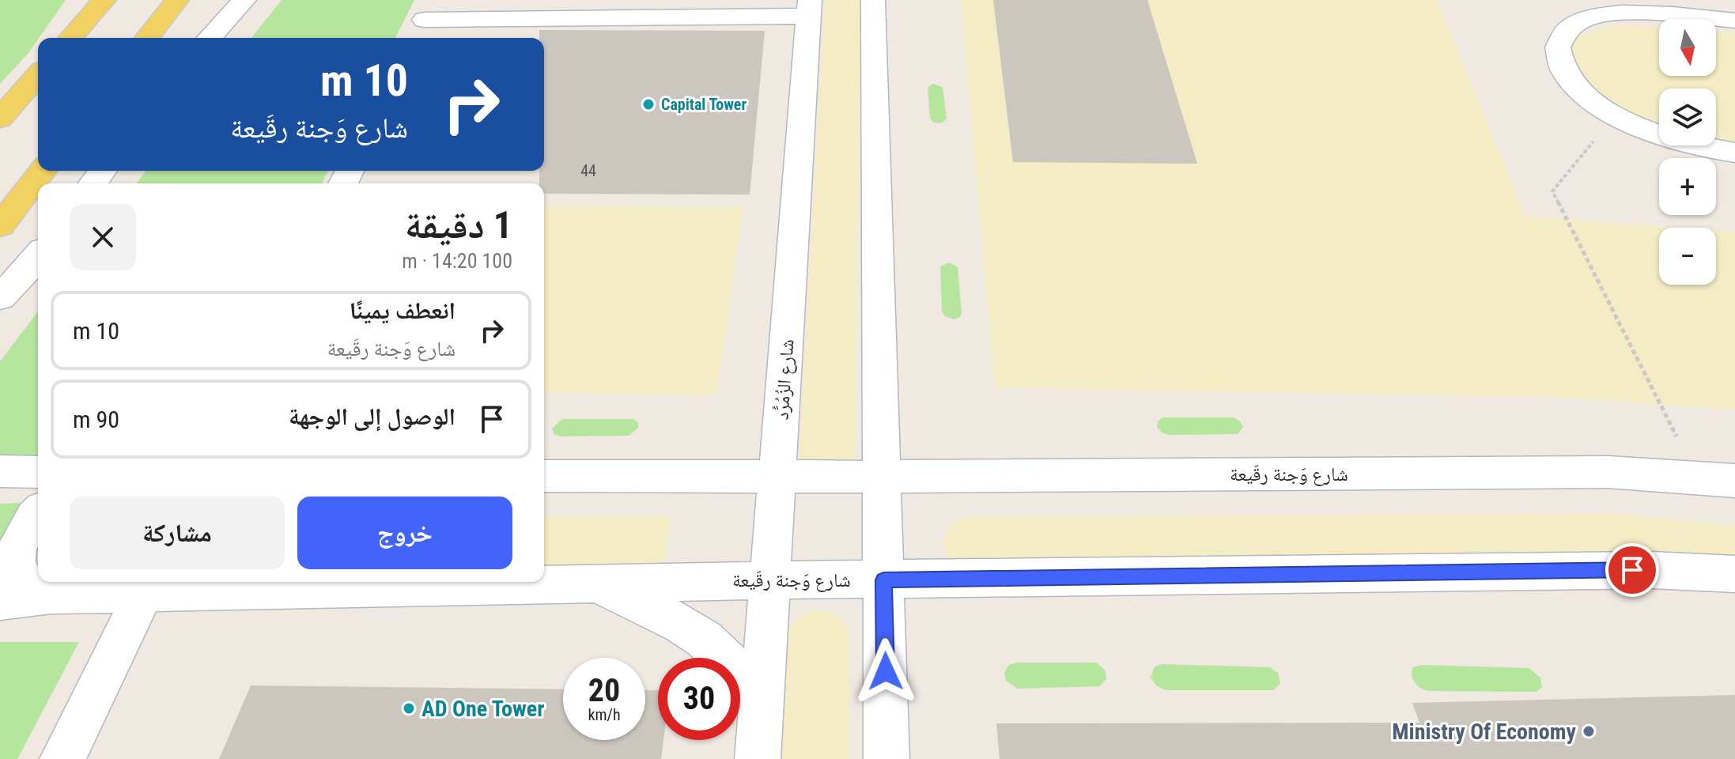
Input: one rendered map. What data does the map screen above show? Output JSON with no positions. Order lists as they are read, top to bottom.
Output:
{
  "streets": {
    "street": ["شارع الزُمُرُّد", "شارع وَجنة رقَيعة"]
  },
  "crossings": [
    ["شارع الزُمُرُّد", "شارع وَجنة رقَيعة"]
  ],
  "places": ["Capital Tower", "AD One Tower", "Ministry Of Economy"],
  "house_numbers": ["44"],
  "north": "bottom",
  "page": {
    "map_buttons": ["+", "−"],
    "turn": ["10 m", "شارع وَجنة رقَيعة"],
    "heading": ["1 دقيقة", "100 m · 14:20"],
    "list": [
      {
        "name": "انعطف يمينًا",
        "note": "شارع وَجنة رقَيعة",
        "value": "10 m"
      },
      {
        "name": "الوصول إلى الوجهة",
        "value": "90 m"
      }
    ],
    "buttons": ["خروج", "مشاركة"],
    "speed": "20 km/h",
    "limit": "30"
  }
}
